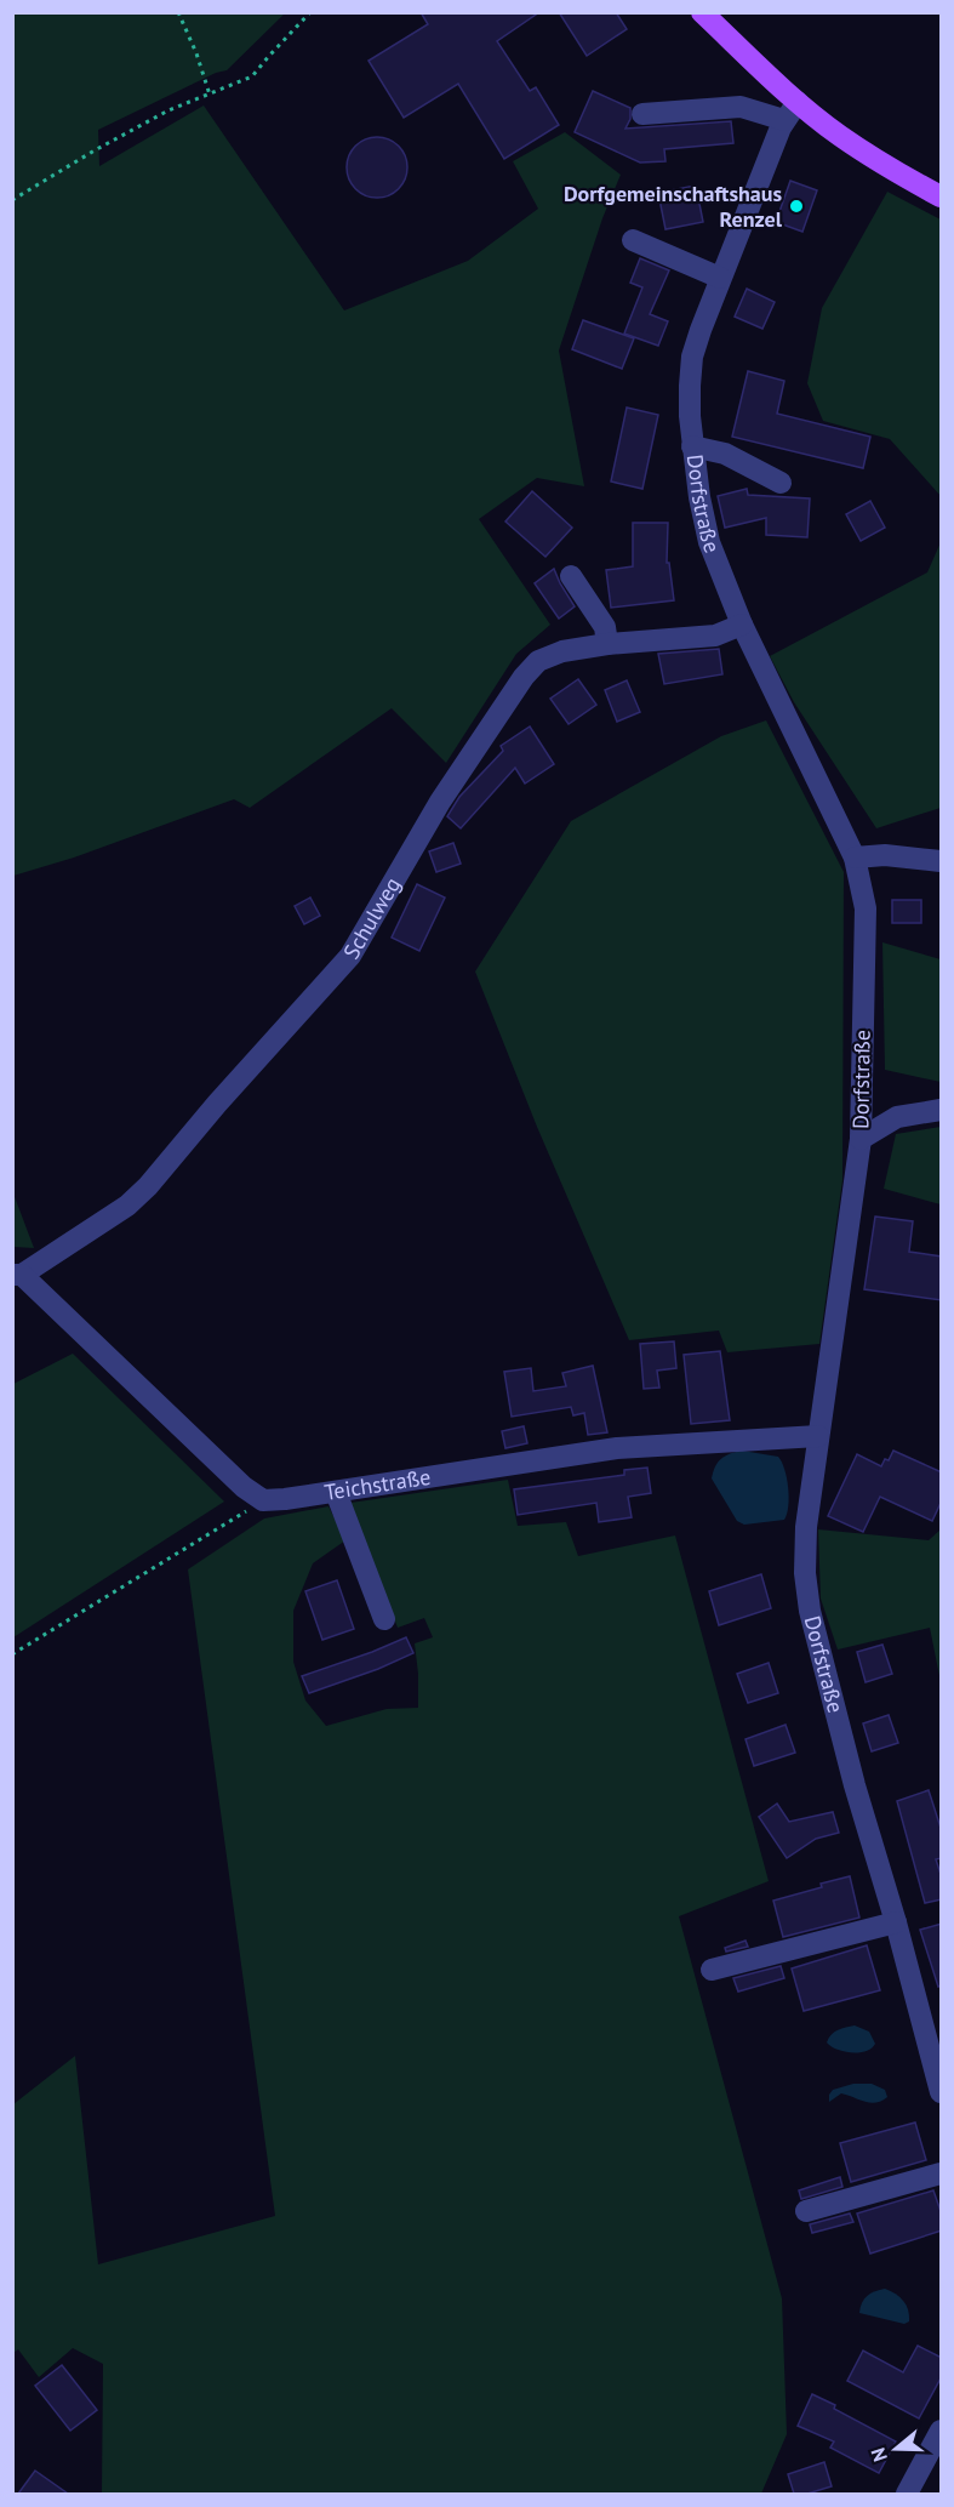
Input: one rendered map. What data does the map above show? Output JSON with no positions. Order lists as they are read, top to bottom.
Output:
{
  "streets": {
    "street": ["Dorfstraße", "Schulweg", "Teichstraße"]
  },
  "crossings": [
    ["Dorfstraße", "Schulweg"],
    ["Dorfstraße", "Teichstraße"]
  ],
  "places": ["Dorfgemeinschaftshaus Renzel"],
  "north": "left"
}
